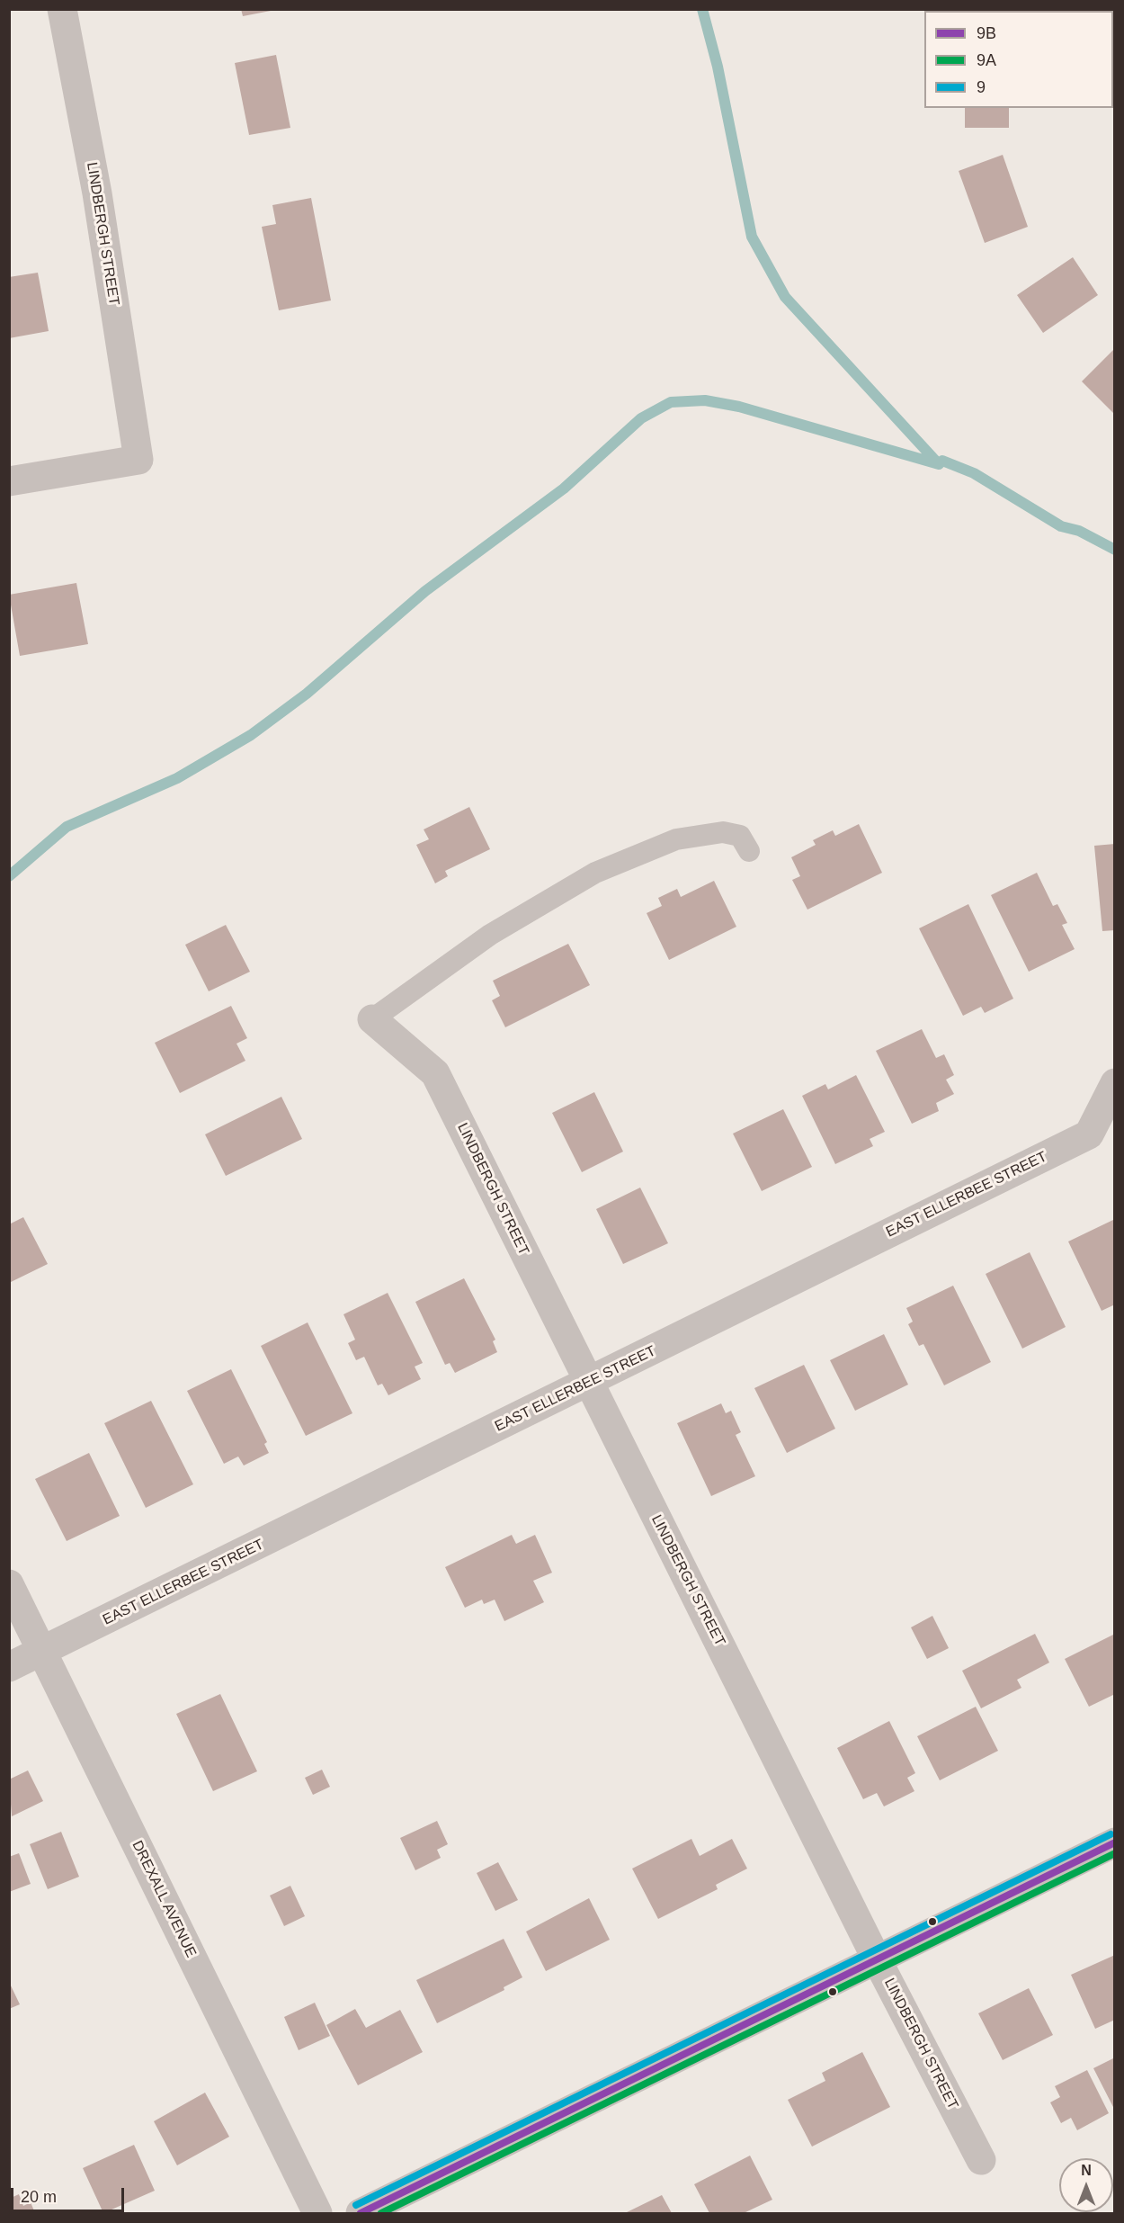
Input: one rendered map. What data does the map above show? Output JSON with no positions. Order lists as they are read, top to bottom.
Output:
{
  "streets": {
    "street": ["LINDBERGH STREET", "EAST ELLERBEE STREET", "DREXALL AVENUE"]
  },
  "crossings": [
    ["LINDBERGH STREET", "EAST ELLERBEE STREET"],
    ["EAST ELLERBEE STREET", "DREXALL AVENUE"]
  ],
  "lines": ["transit line 9", "transit line 9B", "transit line 9A"],
  "legend": ["9B", "9A", "9"],
  "scale_bar": "20 m",
  "north": "top"
}
